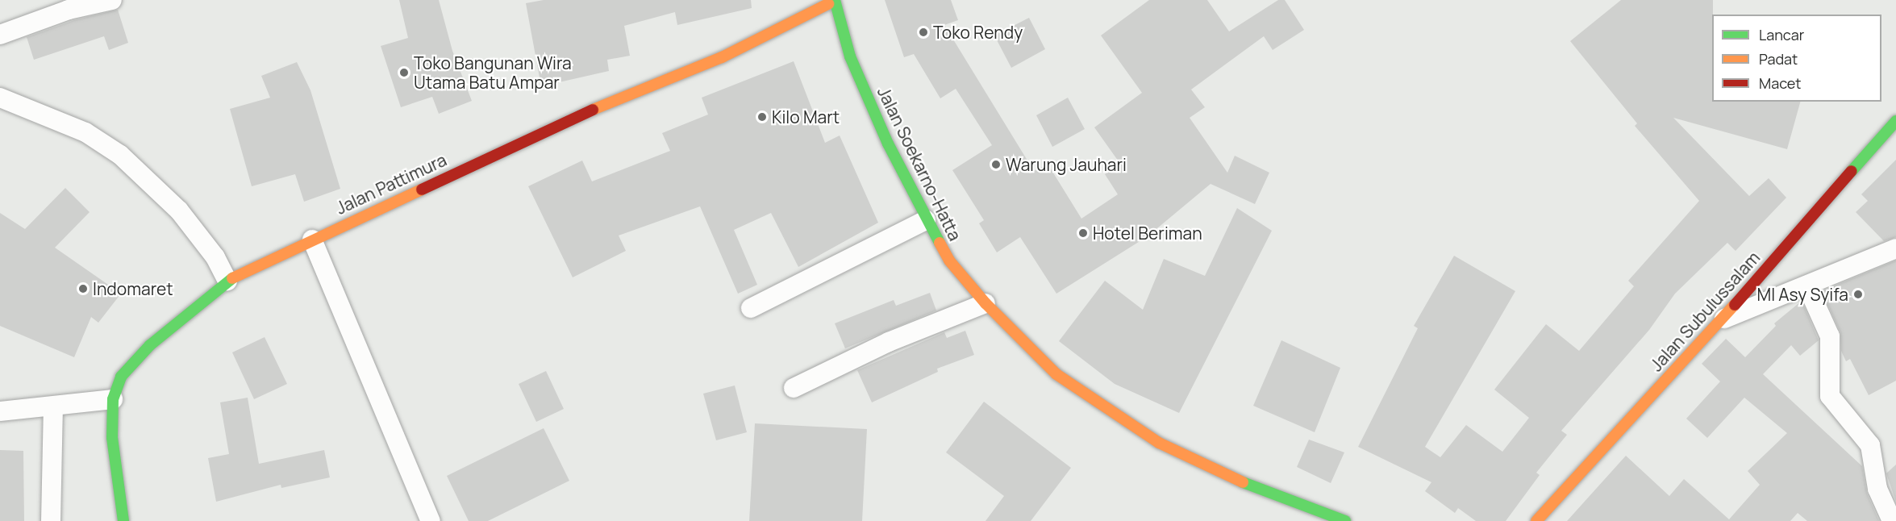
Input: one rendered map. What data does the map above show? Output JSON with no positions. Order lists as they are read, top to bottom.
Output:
{
  "streets": {
    "main road": ["Jalan Soekarno-Hatta", "Jalan Pattimura", "Jalan Subulussalam"]
  },
  "crossings": [
    ["Jalan Soekarno-Hatta", "Jalan Pattimura"]
  ],
  "places": [
    "Toko Rendy",
    "Toko Bangunan Wira Utama Batu Ampar",
    "Kilo Mart",
    "Warung Jauhari",
    "Hotel Beriman",
    "Indomaret",
    "MI Asy Syifa"
  ],
  "legend": ["Lancar", "Padat", "Macet"]
}
